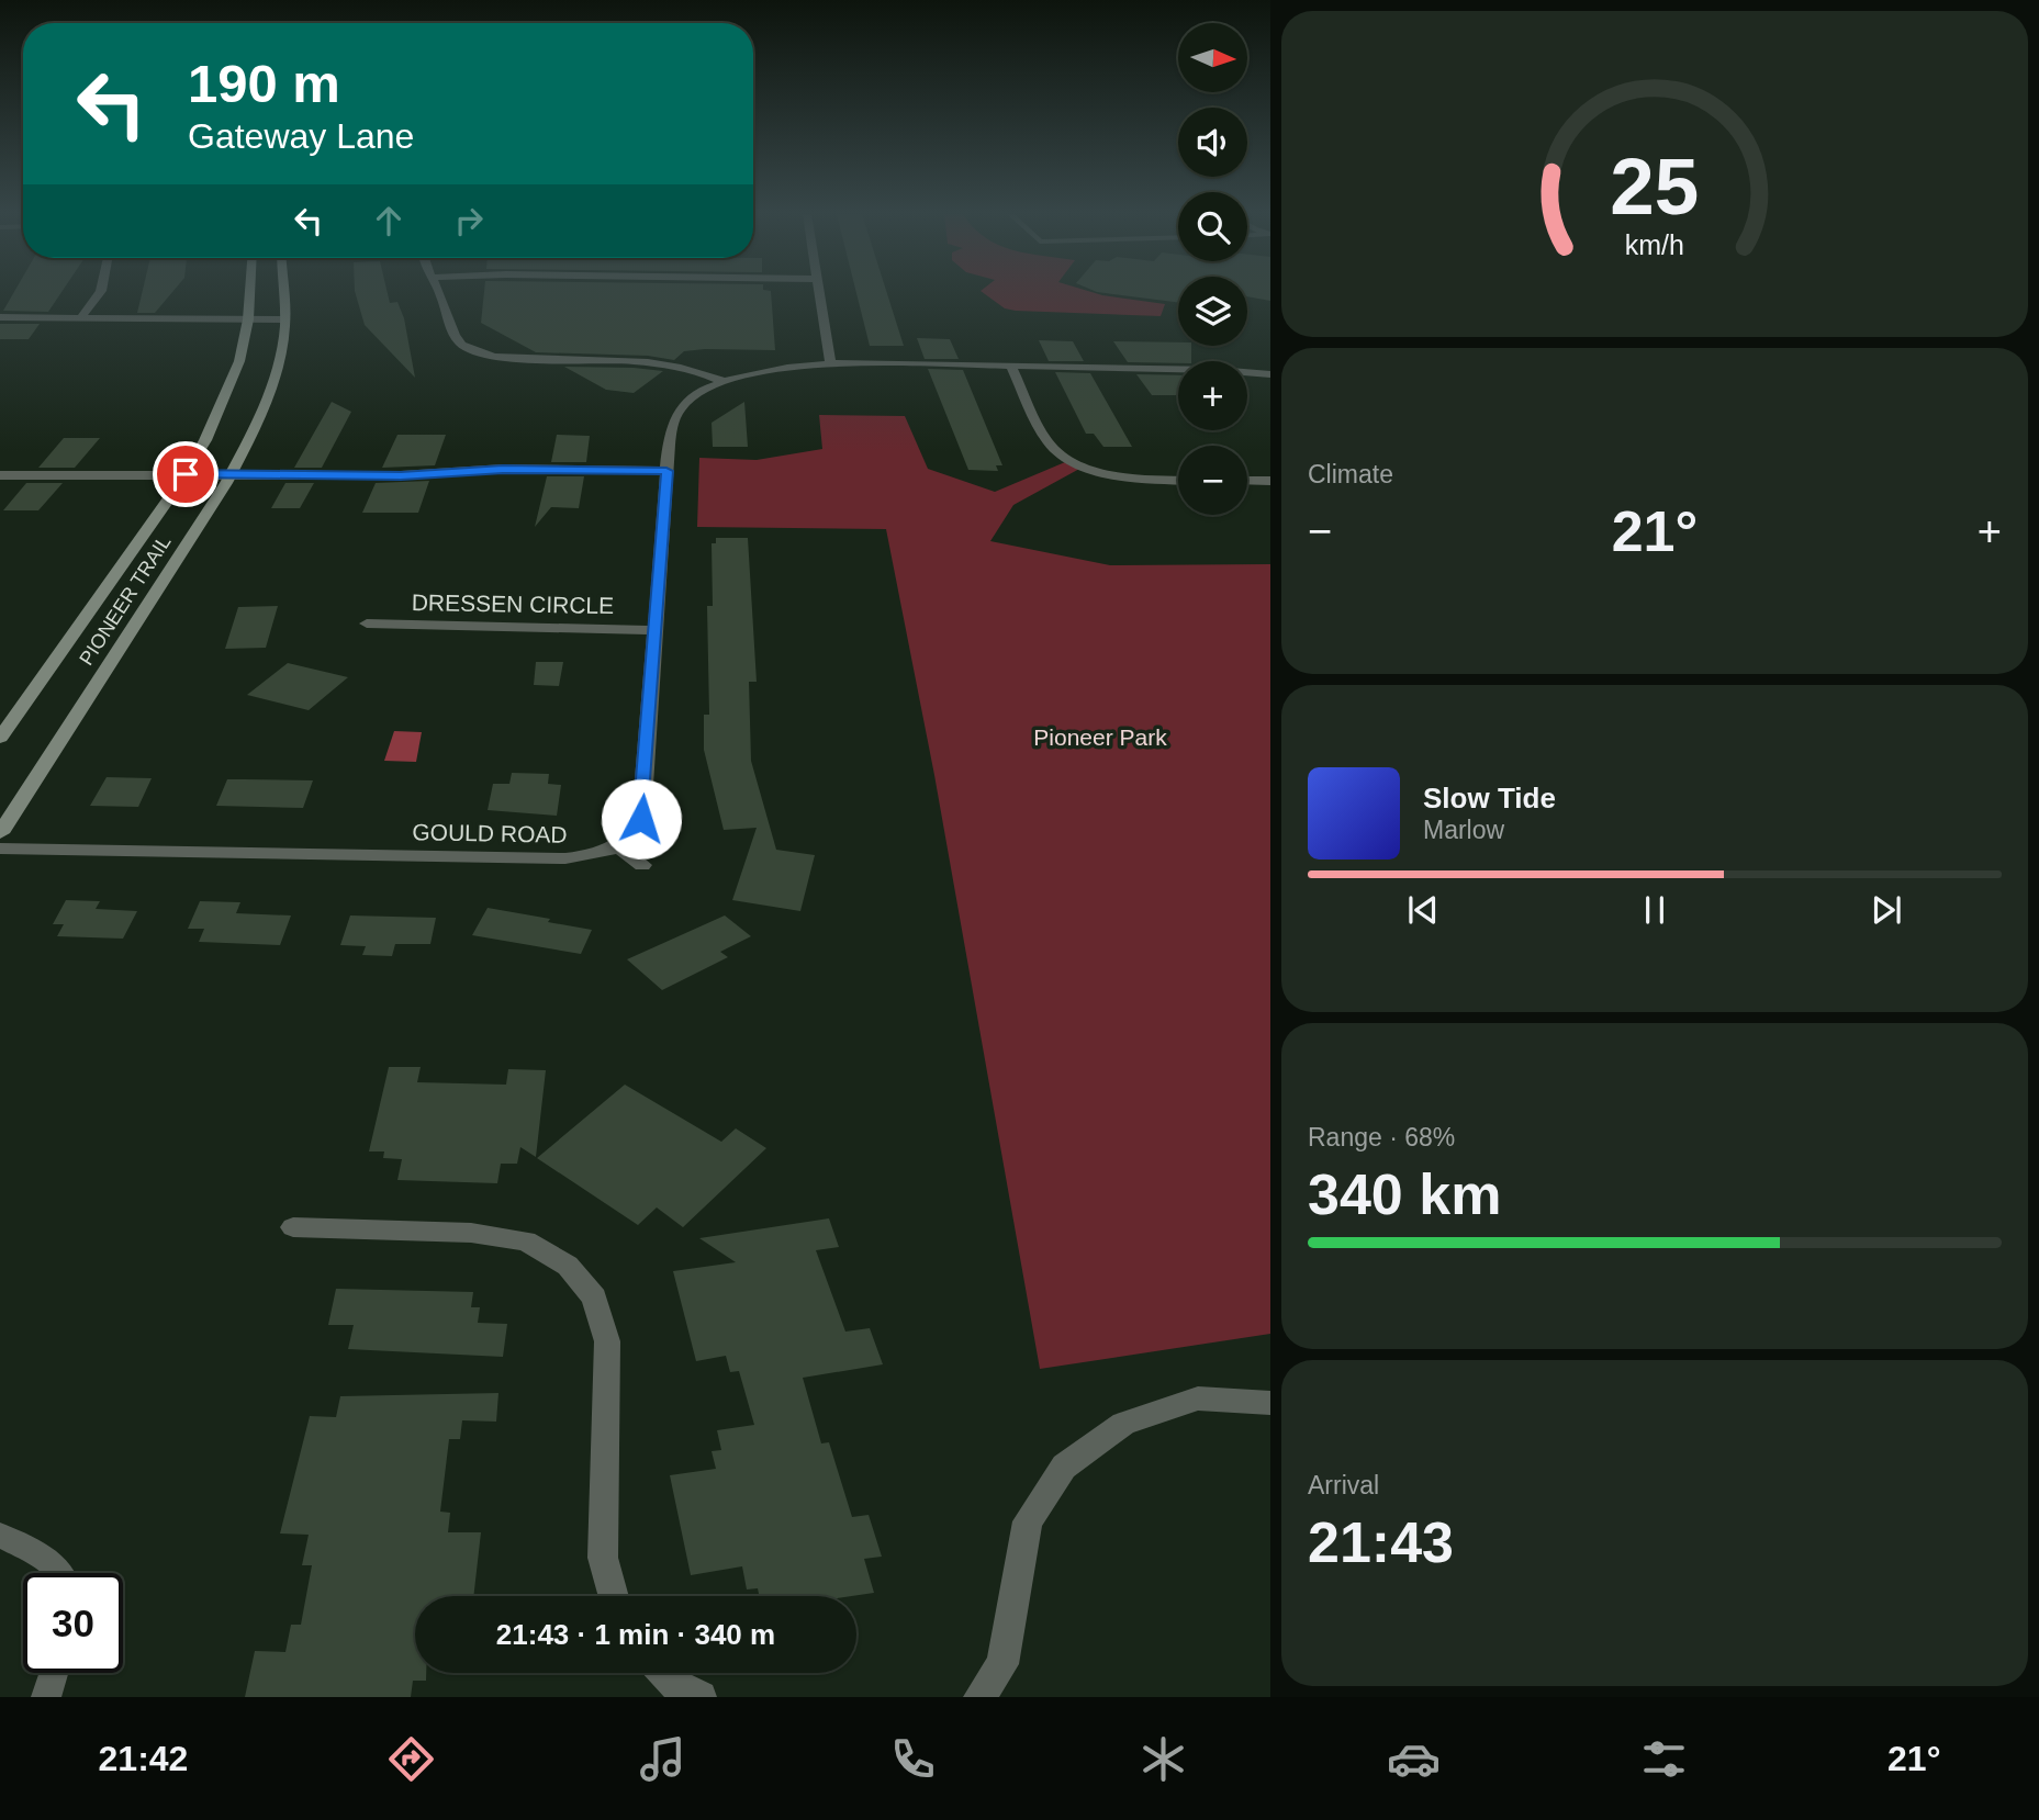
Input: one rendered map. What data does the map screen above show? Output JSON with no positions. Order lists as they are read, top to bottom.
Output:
{
  "streets": {
    "main road": ["PIONEER TRAIL"],
    "street": ["DRESSEN CIRCLE", "GOULD ROAD"]
  },
  "parks": ["Pioneer Park"],
  "north": "right",
  "page": {
    "map_buttons": ["+", "−"],
    "turn": ["190 m", "Gateway Lane"],
    "tile": [
      "Climate",
      ["Range · 68%", "340 km"],
      ["Arrival", "21:43"]
    ],
    "heat": ["−", "21°", "+"],
    "song": ["Slow Tide", "Marlow"],
    "limit": "30",
    "trip": "21:43 · 1 min · 340 m",
    "tabs": ["21:42", "21°"],
    "gauge": ["25", "km/h"]
  }
}
